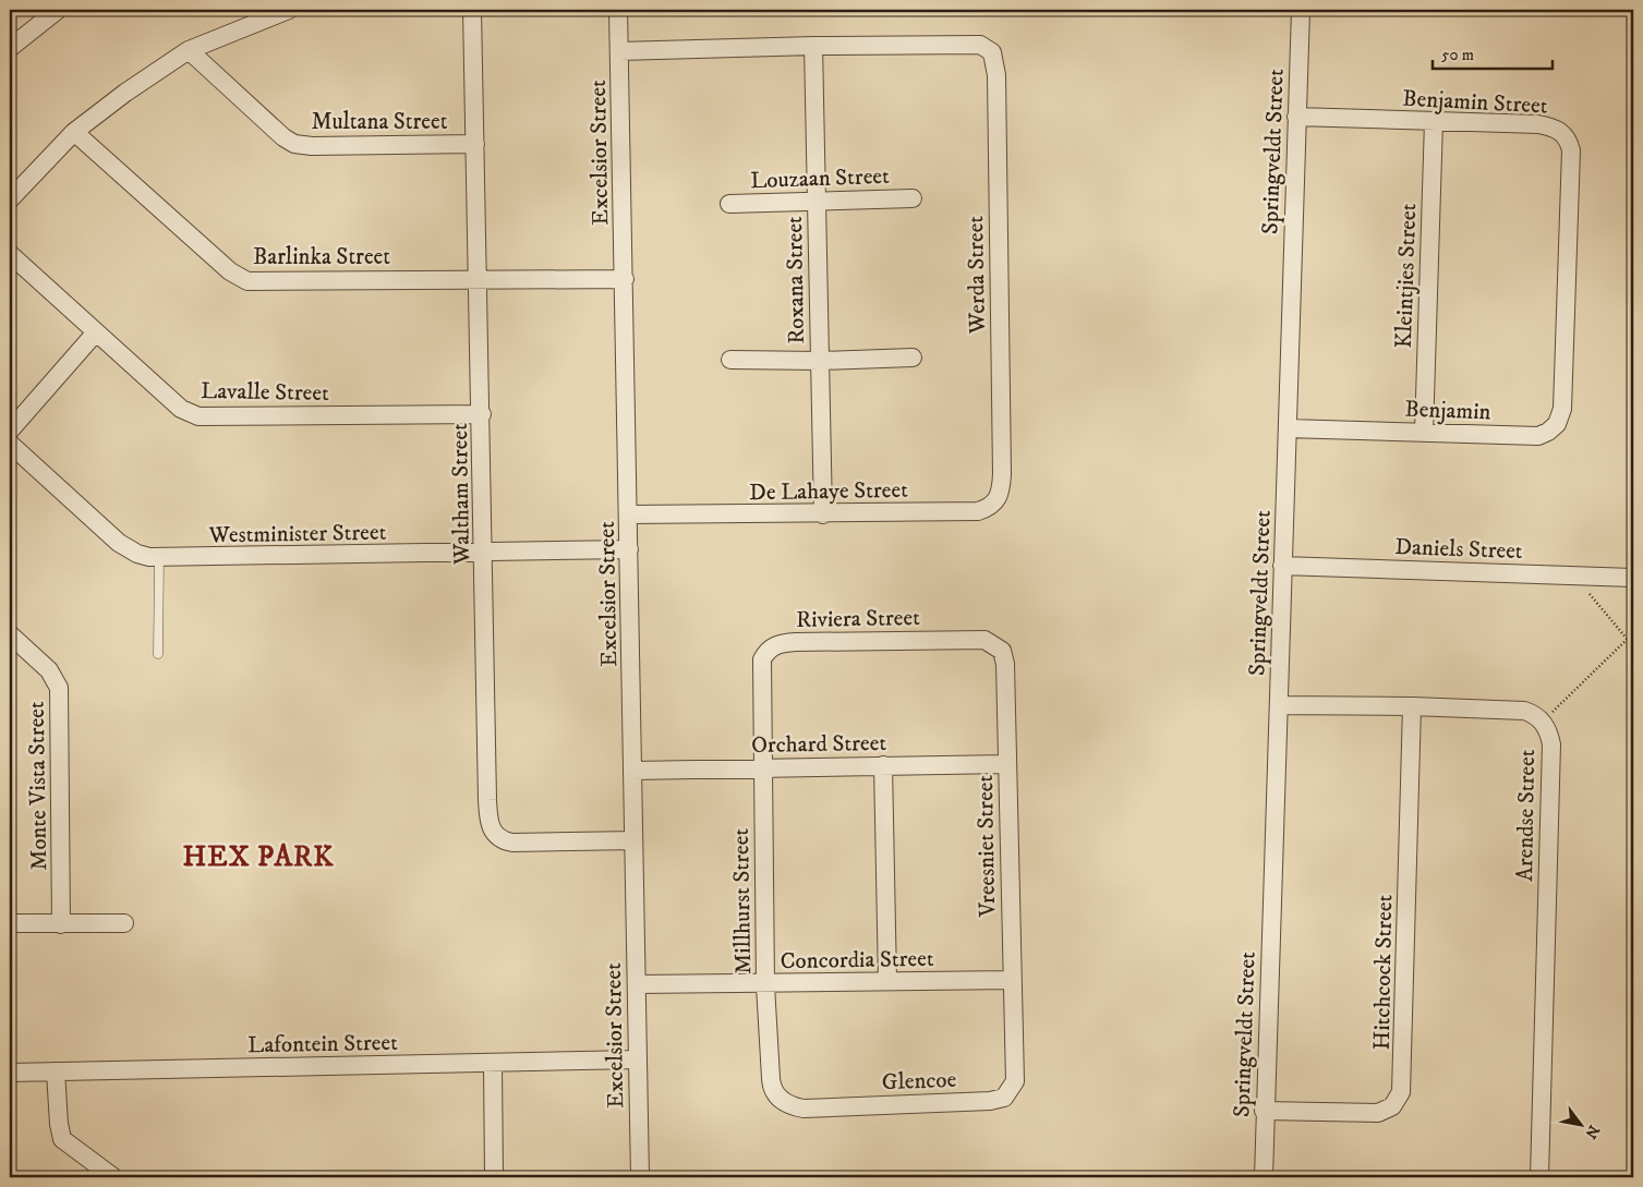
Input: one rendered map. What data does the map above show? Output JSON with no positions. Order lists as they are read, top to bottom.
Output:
{
  "streets": {
    "street": [
      "Benjamin Street",
      "Multana Street",
      "Springveldt Street",
      "Excelsior Street",
      "Louzaan Street",
      "Barlinka Street",
      "Werda Street",
      "Kleintjies Street",
      "Roxana Street",
      "Lavalle Street",
      "Benjamin",
      "De Lahaye Street",
      "Waltham Street",
      "Westminister Street",
      "Daniels Street",
      "Riviera Street",
      "Orchard Street",
      "Monte Vista Street",
      "Arendse Street",
      "Vreesniet Street",
      "Millhurst Street",
      "Concordia Street",
      "Hitchcock Street",
      "Lafontein Street",
      "Glencoe"
    ]
  },
  "crossings": [
    ["Benjamin Street", "Springveldt Street"],
    ["Benjamin Street", "Kleintjies Street"],
    ["Benjamin Street", "Benjamin"],
    ["Multana Street", "Waltham Street"],
    ["Springveldt Street", "Benjamin"],
    ["Springveldt Street", "Daniels Street"],
    ["Springveldt Street", "Arendse Street"],
    ["Springveldt Street", "Hitchcock Street"],
    ["Excelsior Street", "Barlinka Street"],
    ["Excelsior Street", "Werda Street"],
    ["Excelsior Street", "De Lahaye Street"],
    ["Excelsior Street", "Waltham Street"],
    ["Excelsior Street", "Westminister Street"],
    ["Excelsior Street", "Orchard Street"],
    ["Excelsior Street", "Concordia Street"],
    ["Excelsior Street", "Lafontein Street"],
    ["Louzaan Street", "Roxana Street"],
    ["Barlinka Street", "Waltham Street"],
    ["Werda Street", "Roxana Street"],
    ["Werda Street", "De Lahaye Street"],
    ["Kleintjies Street", "Benjamin"],
    ["Roxana Street", "De Lahaye Street"],
    ["Lavalle Street", "Waltham Street"],
    ["Waltham Street", "Westminister Street"],
    ["Riviera Street", "Vreesniet Street"],
    ["Riviera Street", "Millhurst Street"],
    ["Orchard Street", "Vreesniet Street"],
    ["Orchard Street", "Millhurst Street"],
    ["Arendse Street", "Hitchcock Street"],
    ["Vreesniet Street", "Concordia Street"],
    ["Vreesniet Street", "Glencoe"],
    ["Millhurst Street", "Concordia Street"],
    ["Millhurst Street", "Glencoe"]
  ],
  "districts": ["HEX PARK"],
  "scale_bar": "50 m",
  "north": "bottom right"
}
